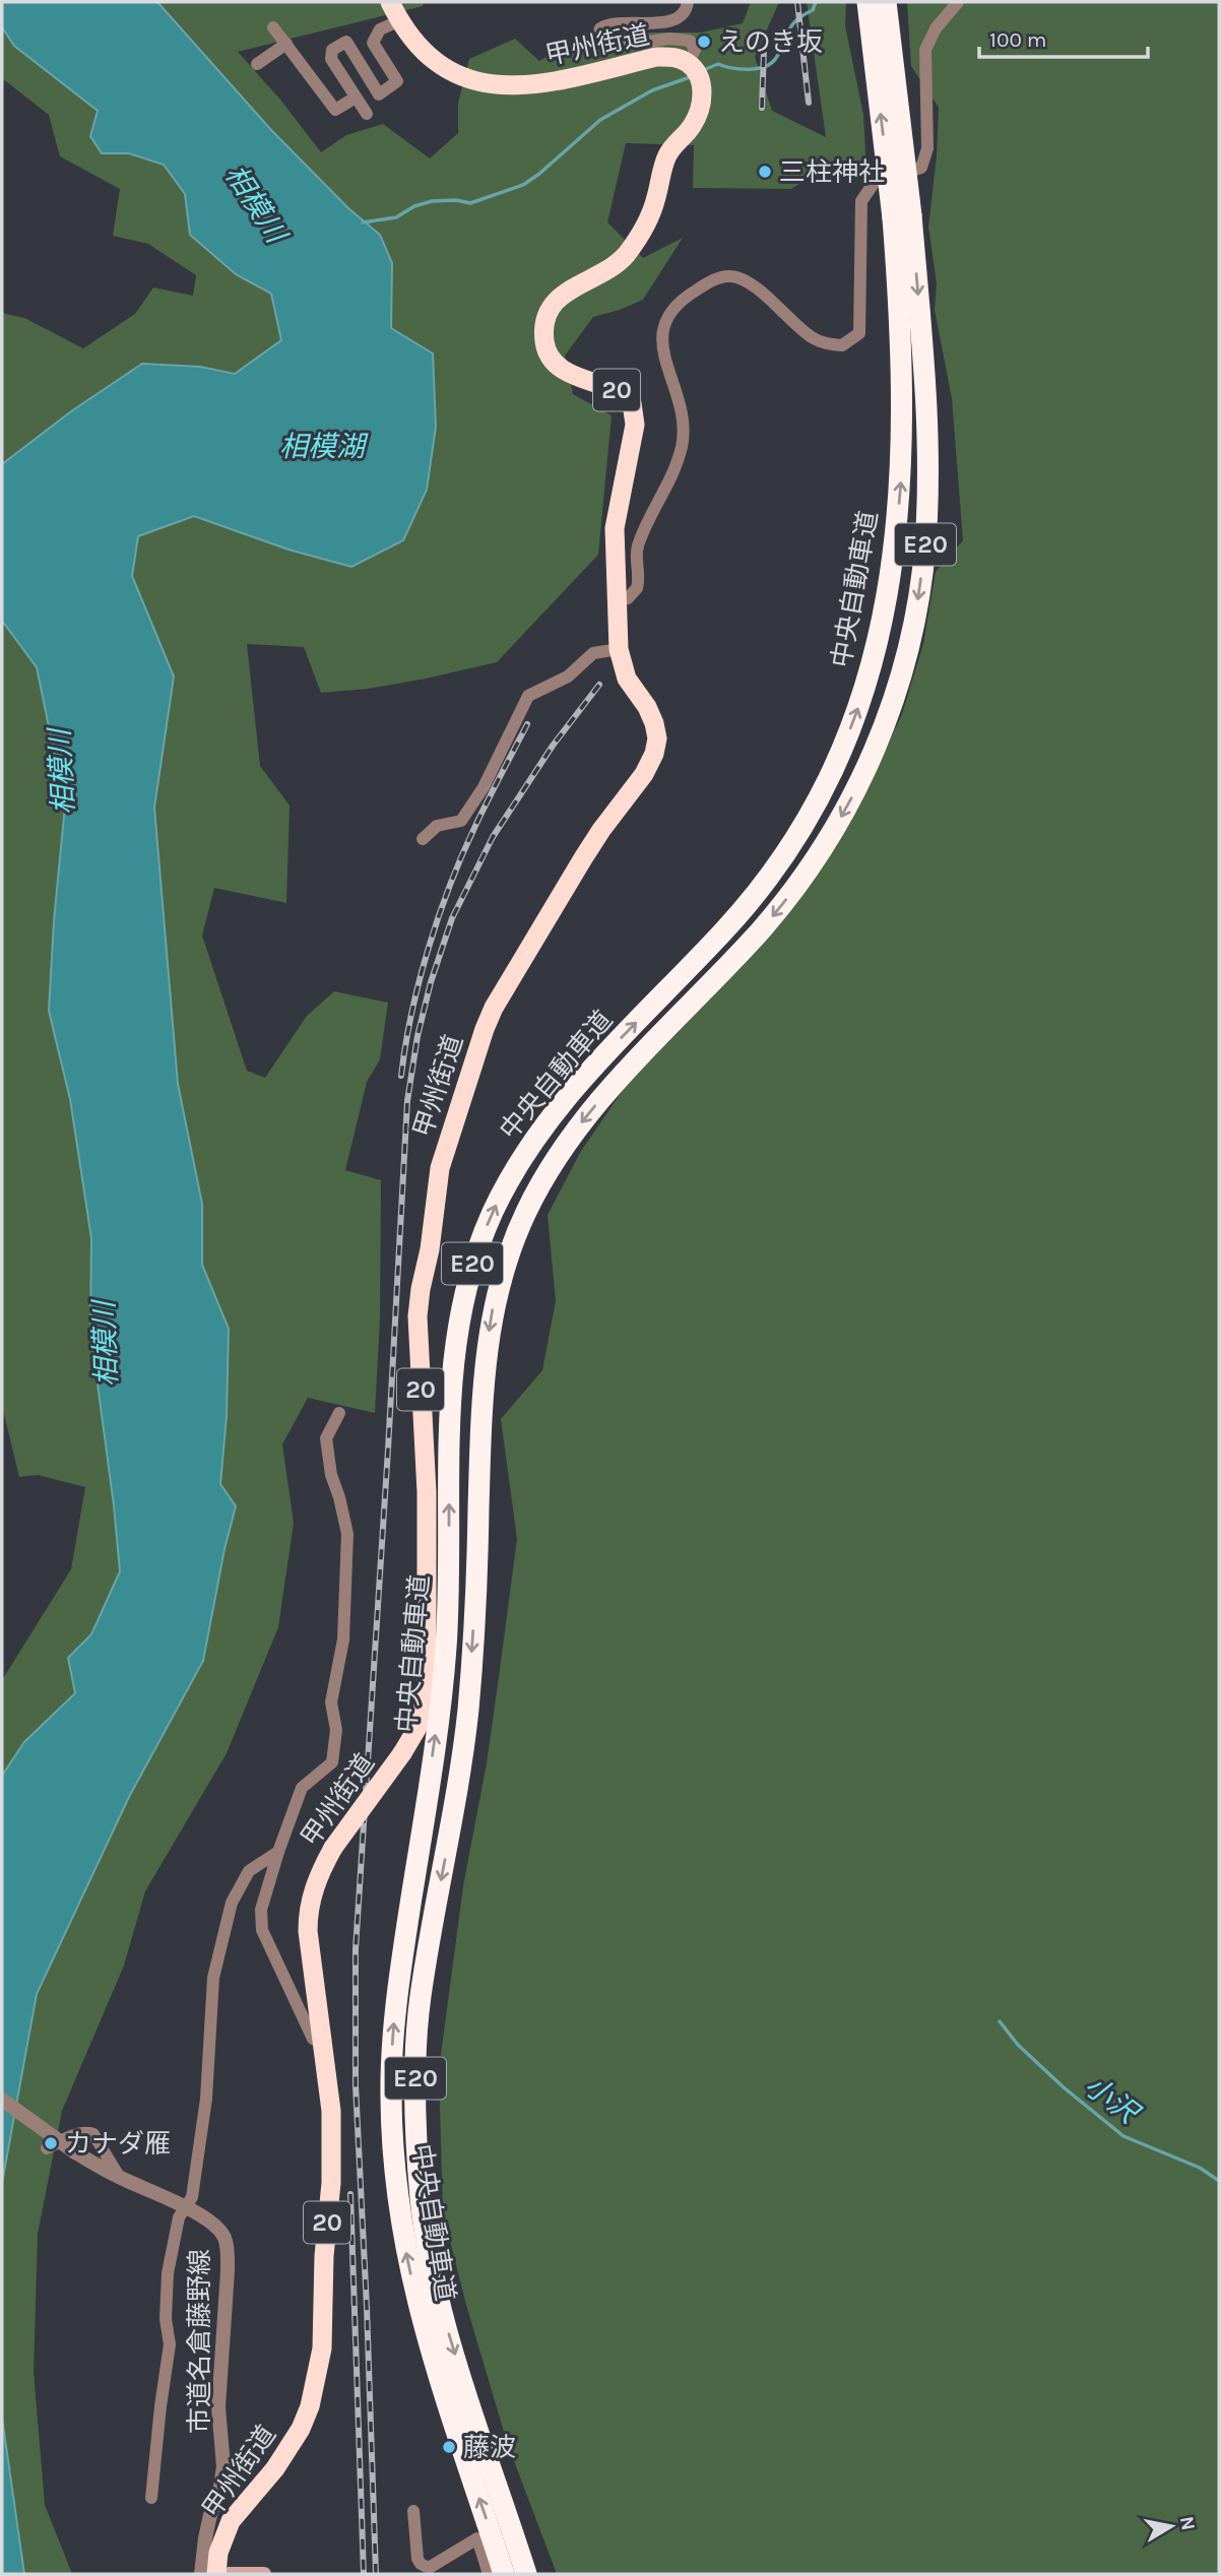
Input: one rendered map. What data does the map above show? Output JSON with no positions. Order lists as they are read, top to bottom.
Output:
{
  "streets": {
    "highway": [
      "甲州街道",
      "20",
      "E20",
      "中央自動車道"
    ],
    "street": ["市道名倉藤野線"]
  },
  "water": ["相模川", "相模湖", "小沢"],
  "places": [
    "えのき坂",
    "三柱神社",
    "カナダ雁",
    "藤波"
  ],
  "scale_bar": "100 m",
  "north": "right"
}
